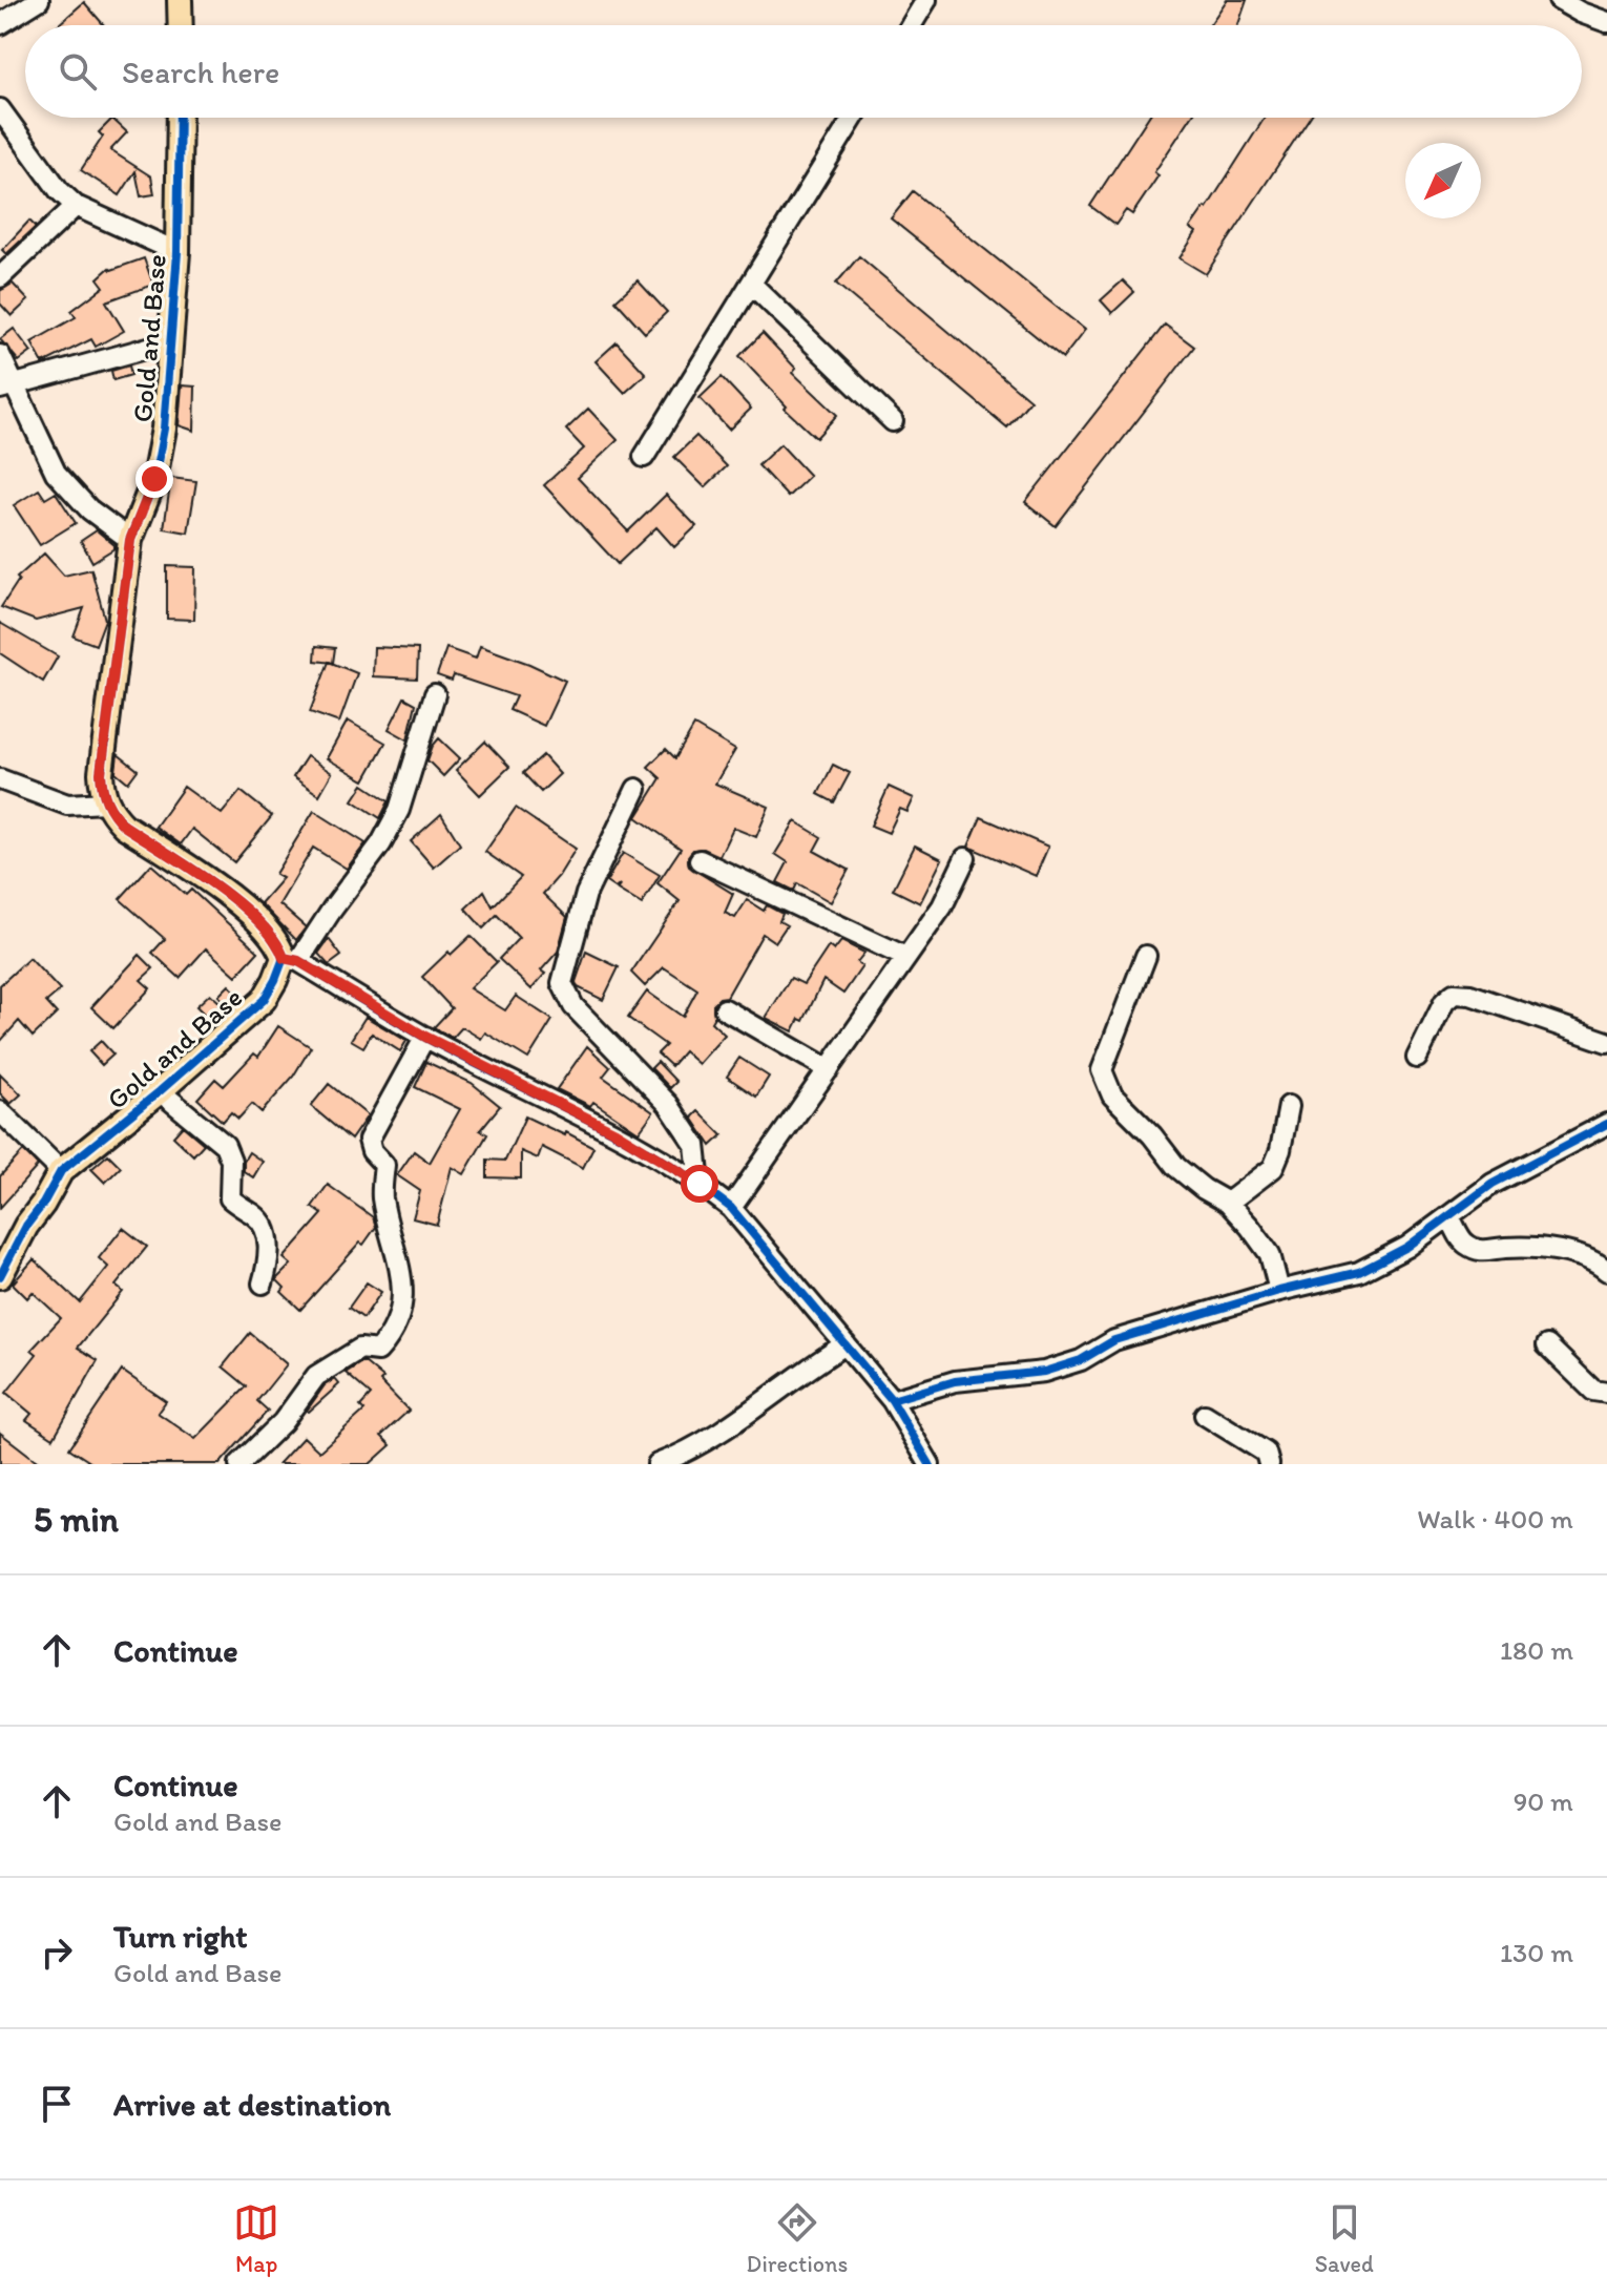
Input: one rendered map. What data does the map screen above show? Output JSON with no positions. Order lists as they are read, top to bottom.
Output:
{
  "streets": {
    "main road": ["Gold and Base"]
  },
  "north": "bottom left",
  "page": {
    "search": "Search here",
    "heading": ["5 min", "Walk · 400 m"],
    "list": [
      ["Continue", "180 m"],
      ["Continue", "Gold and Base", "90 m"],
      ["Turn right", "Gold and Base", "130 m"],
      "Arrive at destination"
    ],
    "nav": ["Map", "Directions", "Saved"]
  }
}
